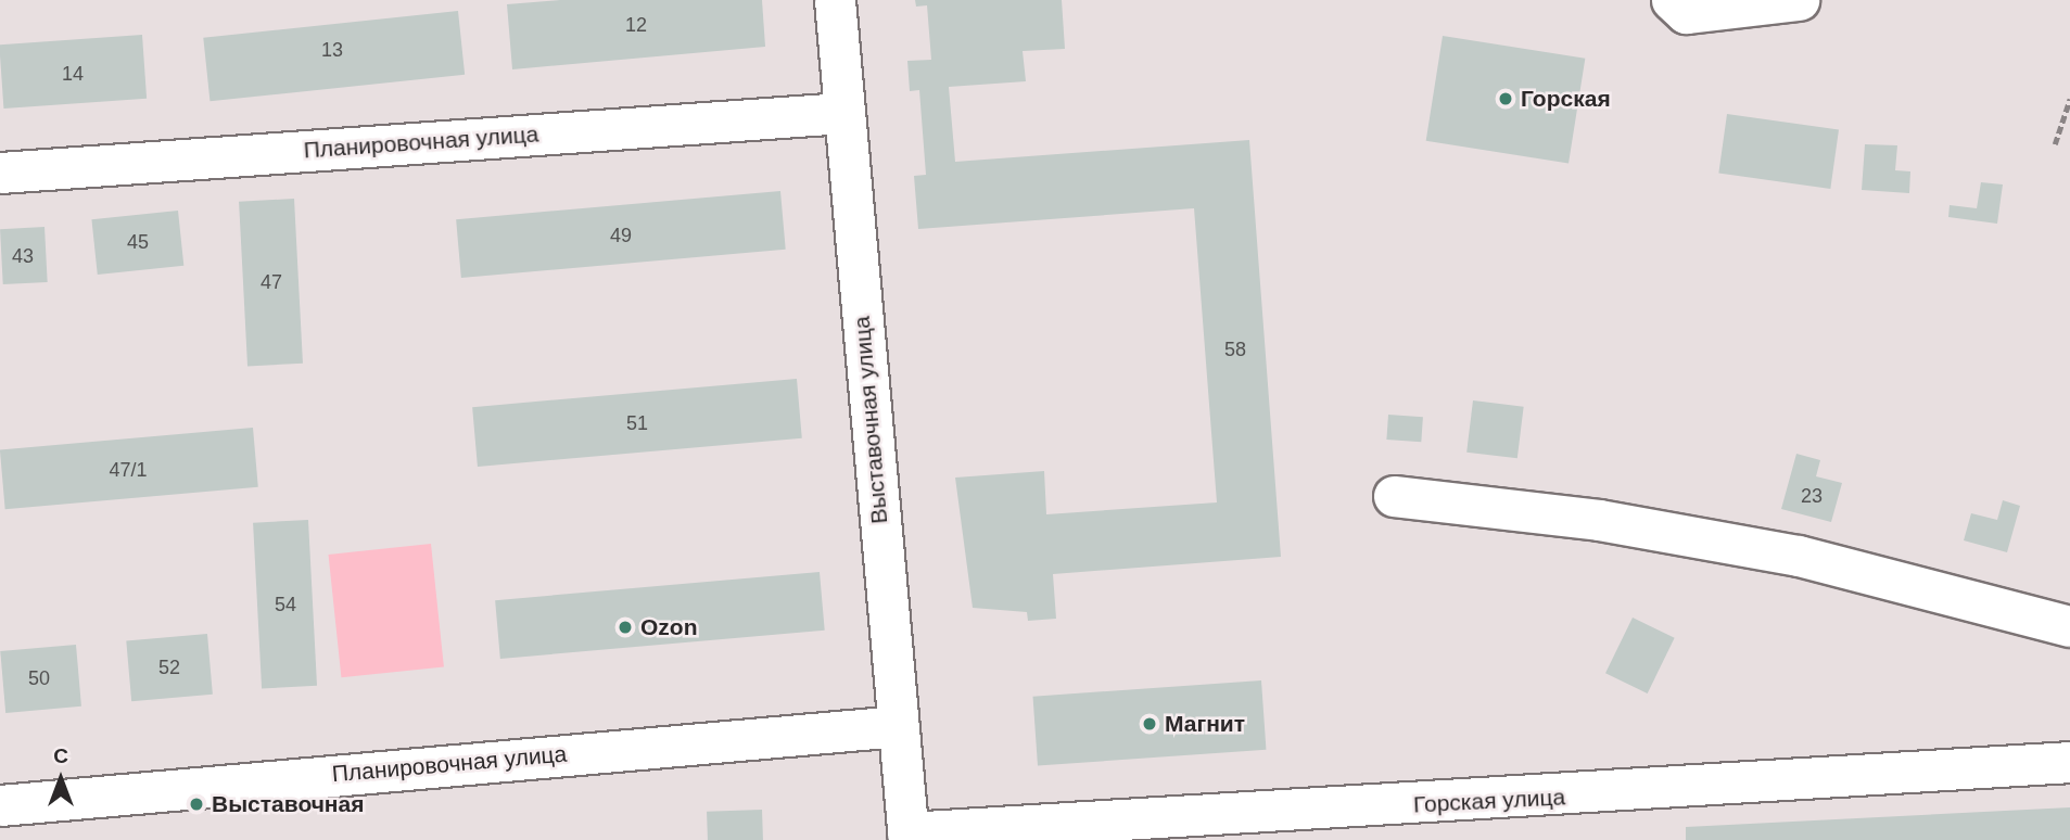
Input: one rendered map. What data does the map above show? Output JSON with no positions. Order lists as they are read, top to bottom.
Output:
{
  "streets": {
    "street": ["Планировочная улица", "Выставочная улица", "Горская улица"]
  },
  "crossings": [
    ["Планировочная улица", "Выставочная улица"],
    ["Выставочная улица", "Горская улица"]
  ],
  "places": [
    "Горская",
    "Ozon",
    "Магнит",
    "Выставочная"
  ],
  "house_numbers": [
    "12",
    "13",
    "14",
    "49",
    "45",
    "43",
    "47",
    "58",
    "51",
    "47/1",
    "23",
    "54",
    "52",
    "50"
  ],
  "north": "top"
}
